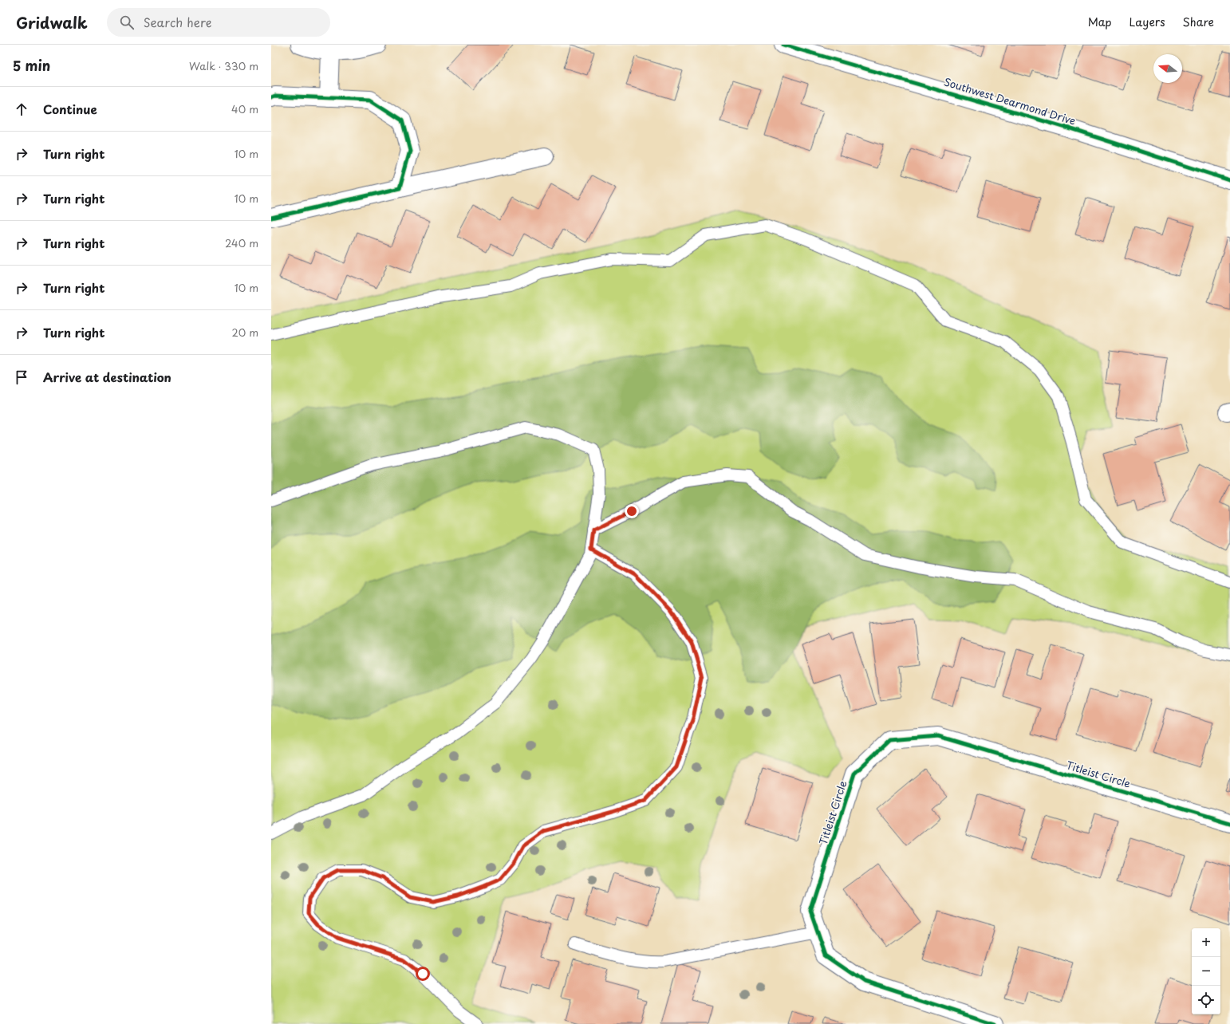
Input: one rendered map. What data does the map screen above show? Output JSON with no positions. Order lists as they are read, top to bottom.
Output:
{
  "streets": {
    "street": ["Southwest Dearmond Drive", "Titleist Circle"]
  },
  "north": "left",
  "page": {
    "header": "Gridwalk",
    "search": "Search here",
    "nav": ["Map", "Layers", "Share"],
    "heading": ["5 min", "Walk · 330 m"],
    "list": [
      ["Continue", "40 m"],
      ["Turn right", "10 m"],
      ["Turn right", "10 m"],
      ["Turn right", "240 m"],
      ["Turn right", "10 m"],
      ["Turn right", "20 m"],
      "Arrive at destination"
    ],
    "map_buttons": ["+", "−"]
  }
}
